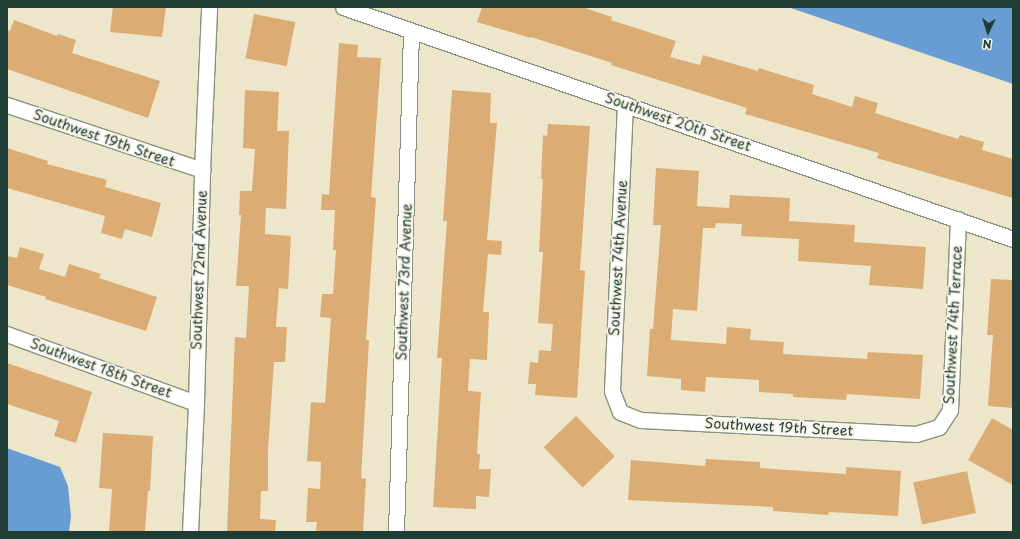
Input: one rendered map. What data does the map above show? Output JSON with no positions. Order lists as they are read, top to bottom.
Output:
{
  "streets": {
    "street": [
      "Southwest 20th Street",
      "Southwest 19th Street",
      "Southwest 74th Avenue",
      "Southwest 72nd Avenue",
      "Southwest 73rd Avenue",
      "Southwest 74th Terrace",
      "Southwest 18th Street"
    ]
  },
  "crossings": [
    ["Southwest 20th Street", "Southwest 74th Avenue"],
    ["Southwest 20th Street", "Southwest 73rd Avenue"],
    ["Southwest 20th Street", "Southwest 74th Terrace"],
    ["Southwest 19th Street", "Southwest 74th Avenue"],
    ["Southwest 19th Street", "Southwest 72nd Avenue"],
    ["Southwest 19th Street", "Southwest 74th Terrace"],
    ["Southwest 72nd Avenue", "Southwest 18th Street"]
  ],
  "north": "bottom"
}
